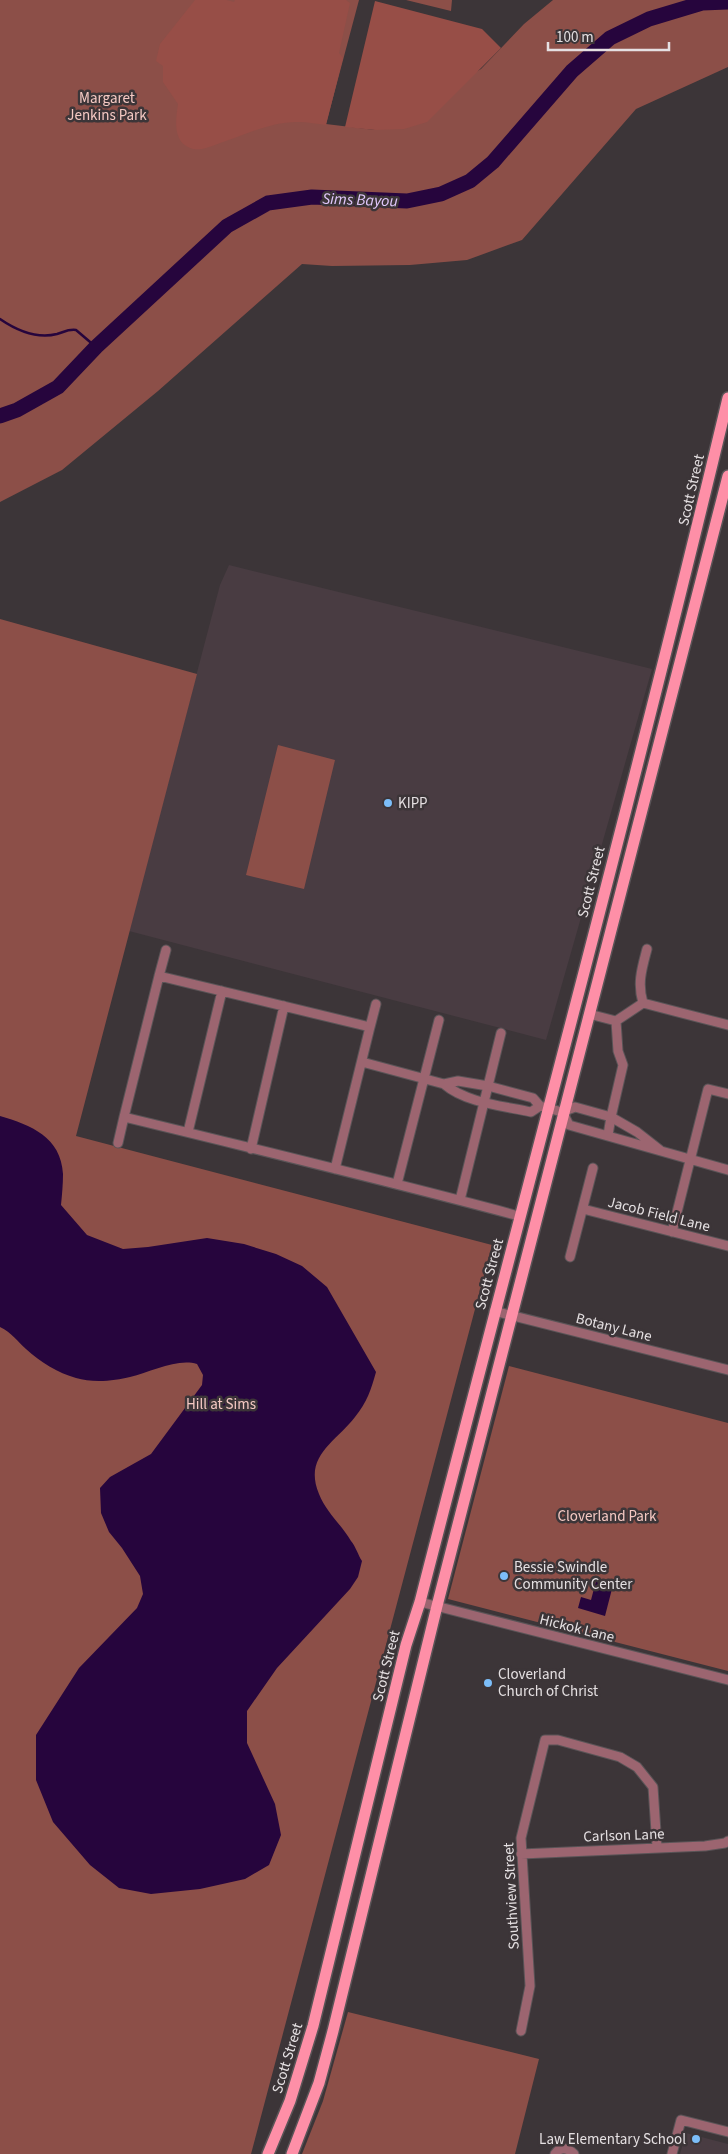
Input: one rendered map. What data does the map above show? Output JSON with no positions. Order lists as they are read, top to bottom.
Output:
{
  "streets": {
    "main road": ["Scott Street"],
    "street": [
      "Jacob Field Lane",
      "Botany Lane",
      "Hickok Lane",
      "Carlson Lane",
      "Southview Street"
    ]
  },
  "crossings": [
    ["Scott Street", "Botany Lane"],
    ["Scott Street", "Hickok Lane"],
    ["Carlson Lane", "Southview Street"]
  ],
  "water": ["Sims Bayou"],
  "parks": ["Margaret Jenkins Park", "Hill at Sims", "Cloverland Park"],
  "places": [
    "KIPP",
    "Bessie Swindle Community Center",
    "Cloverland Church of Christ",
    "Law Elementary School"
  ],
  "scale_bar": "100 m"
}
